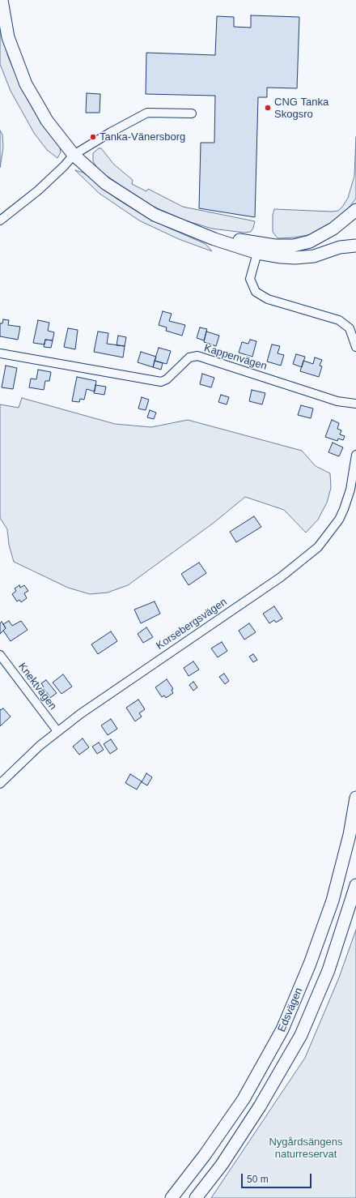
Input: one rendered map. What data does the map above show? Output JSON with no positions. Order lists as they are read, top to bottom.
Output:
{
  "streets": {
    "main road": ["Edsvägen"],
    "street": ["Kappenvägen", "Korsebergsvägen", "Knektvägen"]
  },
  "crossings": [
    ["Korsebergsvägen", "Knektvägen"]
  ],
  "parks": ["Nygårdsängens naturreservat"],
  "places": ["CNG Tanka Skogsro", "Tanka-Vänersborg"],
  "scale_bar": "50 m"
}
